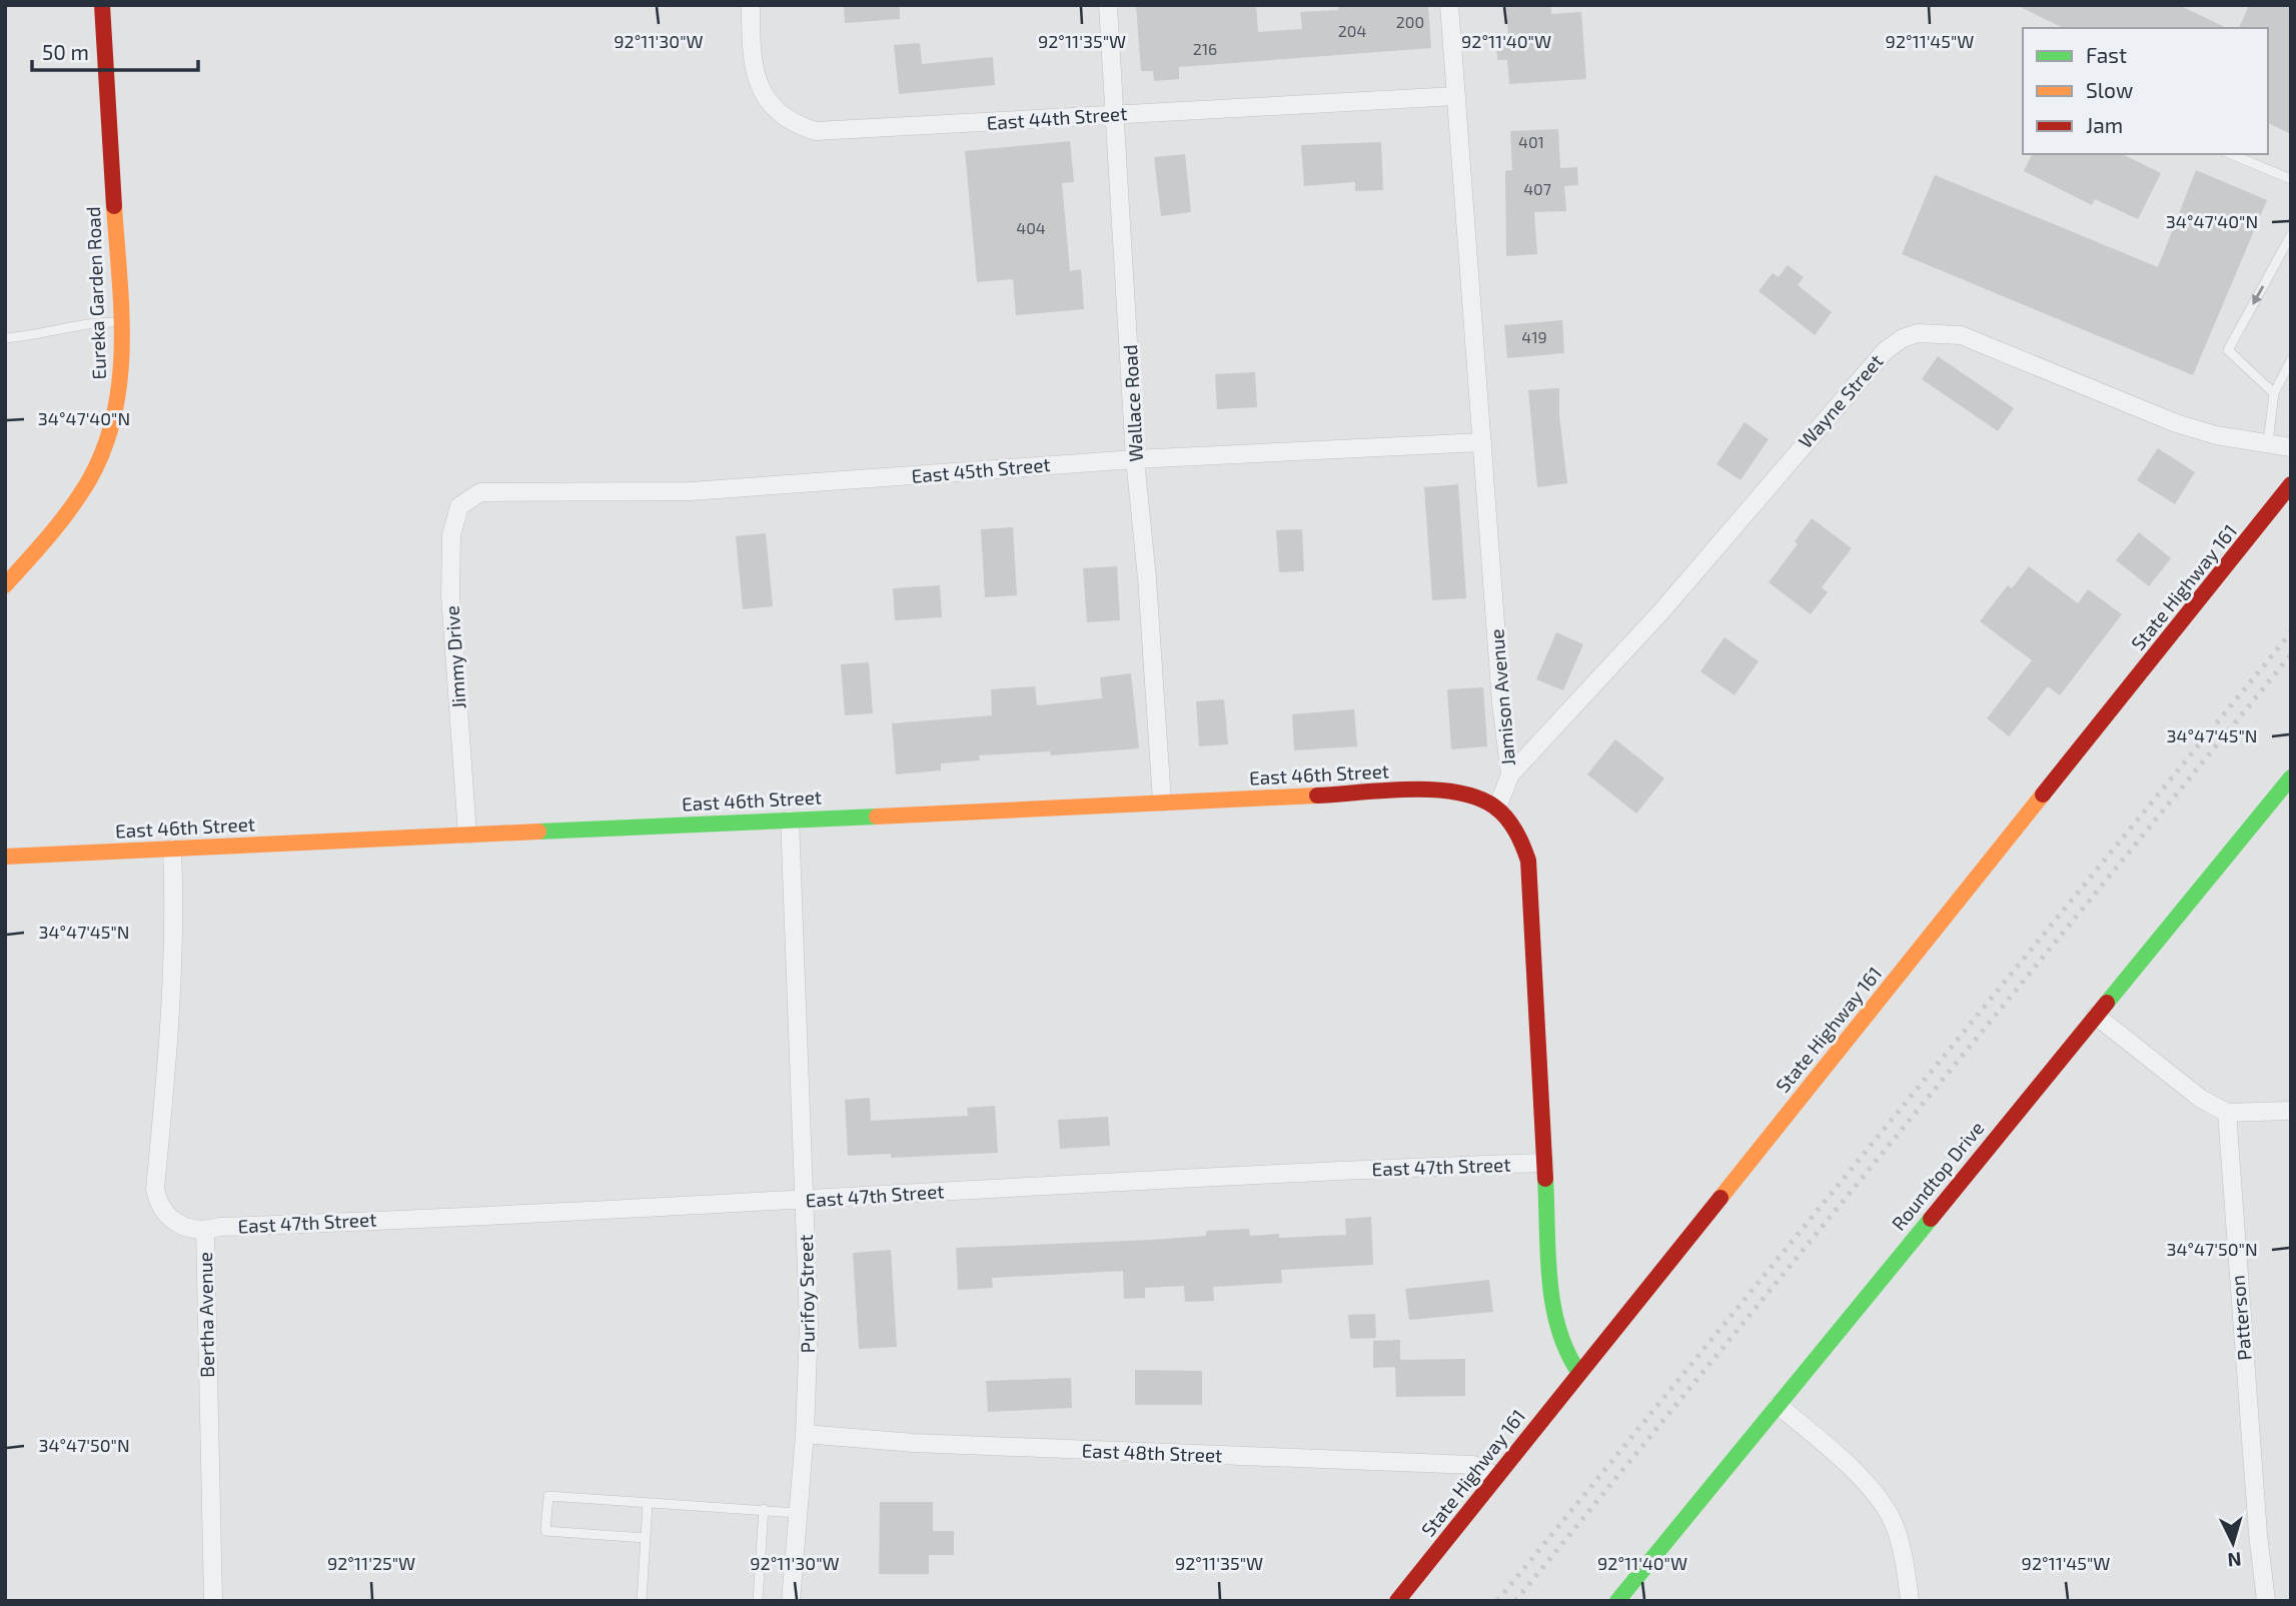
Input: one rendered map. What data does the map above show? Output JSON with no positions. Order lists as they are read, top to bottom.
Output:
{
  "streets": {
    "street": [
      "East 44th Street",
      "Eureka Garden Road",
      "Wayne Street",
      "Wallace Road",
      "East 45th Street",
      "State Highway 161",
      "Jimmy Drive",
      "Jamison Avenue",
      "East 46th Street",
      "East 47th Street",
      "Roundtop Drive",
      "Purifoy Street",
      "Bertha Avenue",
      "Patterson",
      "East 48th Street"
    ]
  },
  "crossings": [
    ["East 44th Street", "Wallace Road"],
    ["East 44th Street", "Jamison Avenue"],
    ["Wayne Street", "Jamison Avenue"],
    ["Wallace Road", "East 45th Street"],
    ["Wallace Road", "East 46th Street"],
    ["East 45th Street", "Jimmy Drive"],
    ["East 45th Street", "Jamison Avenue"],
    ["State Highway 161", "East 48th Street"],
    ["Jimmy Drive", "East 46th Street"],
    ["Jamison Avenue", "East 46th Street"],
    ["East 46th Street", "Purifoy Street"],
    ["East 46th Street", "Bertha Avenue"],
    ["East 47th Street", "Purifoy Street"],
    ["East 47th Street", "Bertha Avenue"],
    ["Purifoy Street", "East 48th Street"]
  ],
  "house_numbers": [
    "200",
    "204",
    "216",
    "401",
    "407",
    "404",
    "419"
  ],
  "legend": ["Fast", "Slow", "Jam"],
  "scale_bar": "50 m",
  "north": "bottom",
  "coordinates": [
    "92°11'30\"W",
    "92°11'35\"W",
    "92°11'40\"W",
    "92°11'45\"W",
    "34°47'40\"N",
    "34°47'45\"N",
    "34°47'50\"N",
    "92°11'25\"W"
  ]
}
